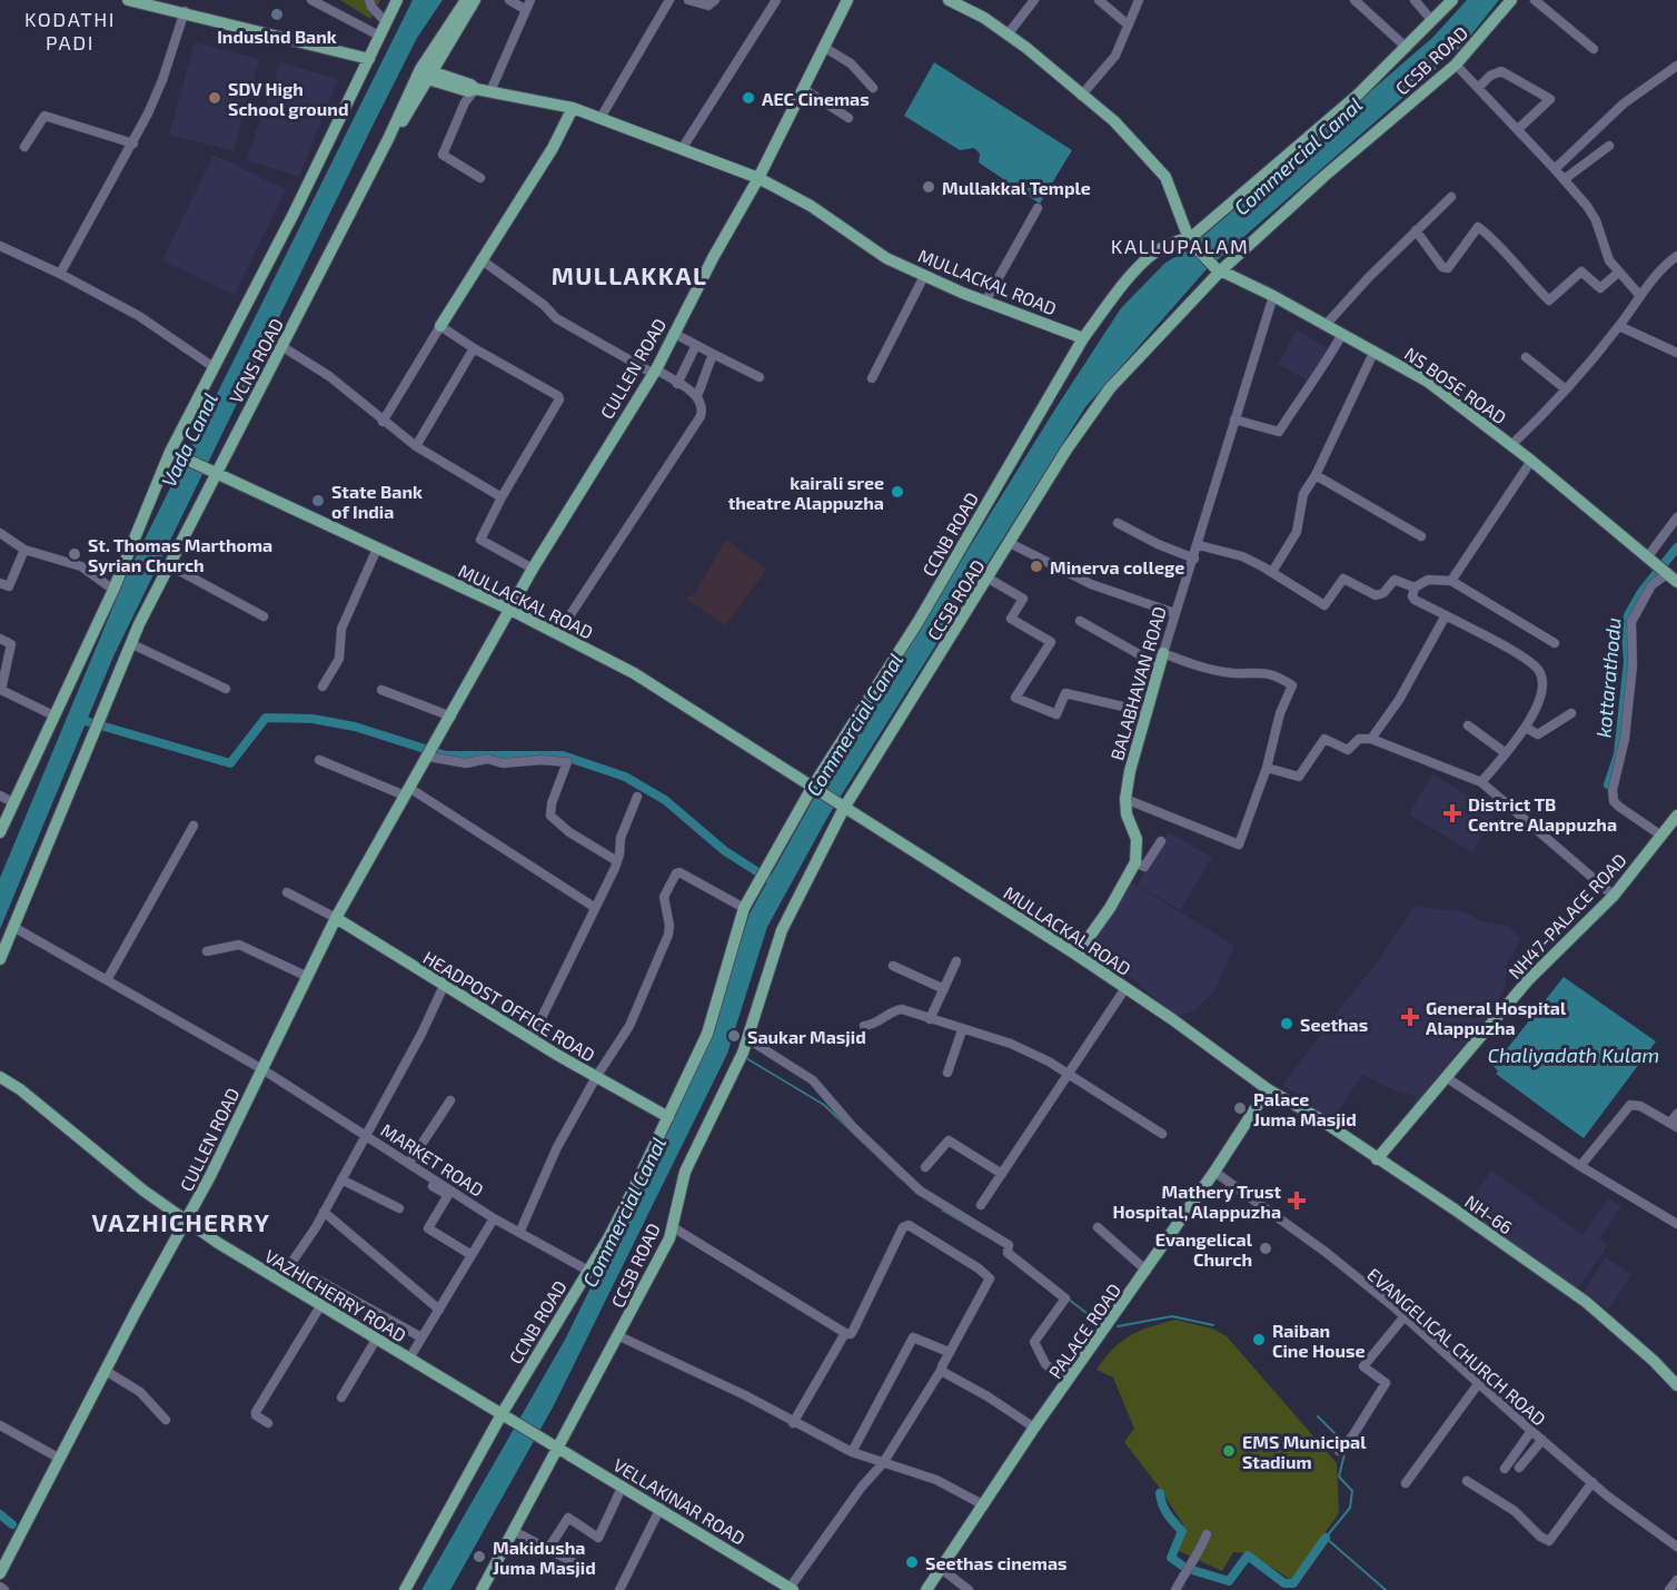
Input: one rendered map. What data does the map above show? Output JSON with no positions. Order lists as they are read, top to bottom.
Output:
{
  "streets": {
    "main road": [
      "CCSB ROAD",
      "MULLACKAL ROAD",
      "VCNS ROAD",
      "CULLEN ROAD",
      "NS BOSE ROAD",
      "CCNB ROAD",
      "BALABHAVAN ROAD",
      "NH47-PALACE ROAD",
      "HEADPOST OFFICE ROAD",
      "NH-66",
      "VAZHICHERRY ROAD",
      "PALACE ROAD",
      "VELLAKINAR ROAD"
    ],
    "street": ["MARKET ROAD", "EVANGELICAL CHURCH ROAD"]
  },
  "crossings": [
    ["CCSB ROAD", "MULLACKAL ROAD"],
    ["CCSB ROAD", "NS BOSE ROAD"],
    ["CCSB ROAD", "VELLAKINAR ROAD"],
    ["MULLACKAL ROAD", "VCNS ROAD"],
    ["MULLACKAL ROAD", "CULLEN ROAD"],
    ["MULLACKAL ROAD", "CCNB ROAD"],
    ["MULLACKAL ROAD", "NH-66"],
    ["MULLACKAL ROAD", "PALACE ROAD"],
    ["VCNS ROAD", "MARKET ROAD"],
    ["CULLEN ROAD", "HEADPOST OFFICE ROAD"],
    ["CULLEN ROAD", "MARKET ROAD"],
    ["CULLEN ROAD", "VAZHICHERRY ROAD"],
    ["NS BOSE ROAD", "BALABHAVAN ROAD"],
    ["CCNB ROAD", "HEADPOST OFFICE ROAD"],
    ["CCNB ROAD", "MARKET ROAD"],
    ["CCNB ROAD", "VAZHICHERRY ROAD"],
    ["NH47-PALACE ROAD", "NH-66"],
    ["NH-66", "PALACE ROAD"],
    ["VAZHICHERRY ROAD", "VELLAKINAR ROAD"],
    ["PALACE ROAD", "EVANGELICAL CHURCH ROAD"]
  ],
  "districts": [
    "KODATHI PADI",
    "KALLUPALAM",
    "MULLAKKAL",
    "VAZHICHERRY"
  ],
  "water": [
    "Commercial Canal",
    "Vada Canal",
    "kottarathodu",
    "Chaliyadath Kulam"
  ],
  "places": {
    "other": [
      "Induslnd Bank",
      "SDV High School ground",
      "AEC Cinemas",
      "Mullakkal Temple",
      "kairali sree theatre Alappuzha",
      "State Bank of India",
      "St. Thomas Marthoma Syrian Church",
      "Minerva college",
      "Seethas",
      "Saukar Masjid",
      "Palace Juma Masjid",
      "Evangelical Church",
      "Raiban Cine House",
      "EMS Municipal Stadium",
      "Makidusha Juma Masjid",
      "Seethas cinemas"
    ],
    "health": ["District TB Centre Alappuzha", "General Hospital Alappuzha", "Mathery Trust Hospital, Alappuzha"]
  }
}
